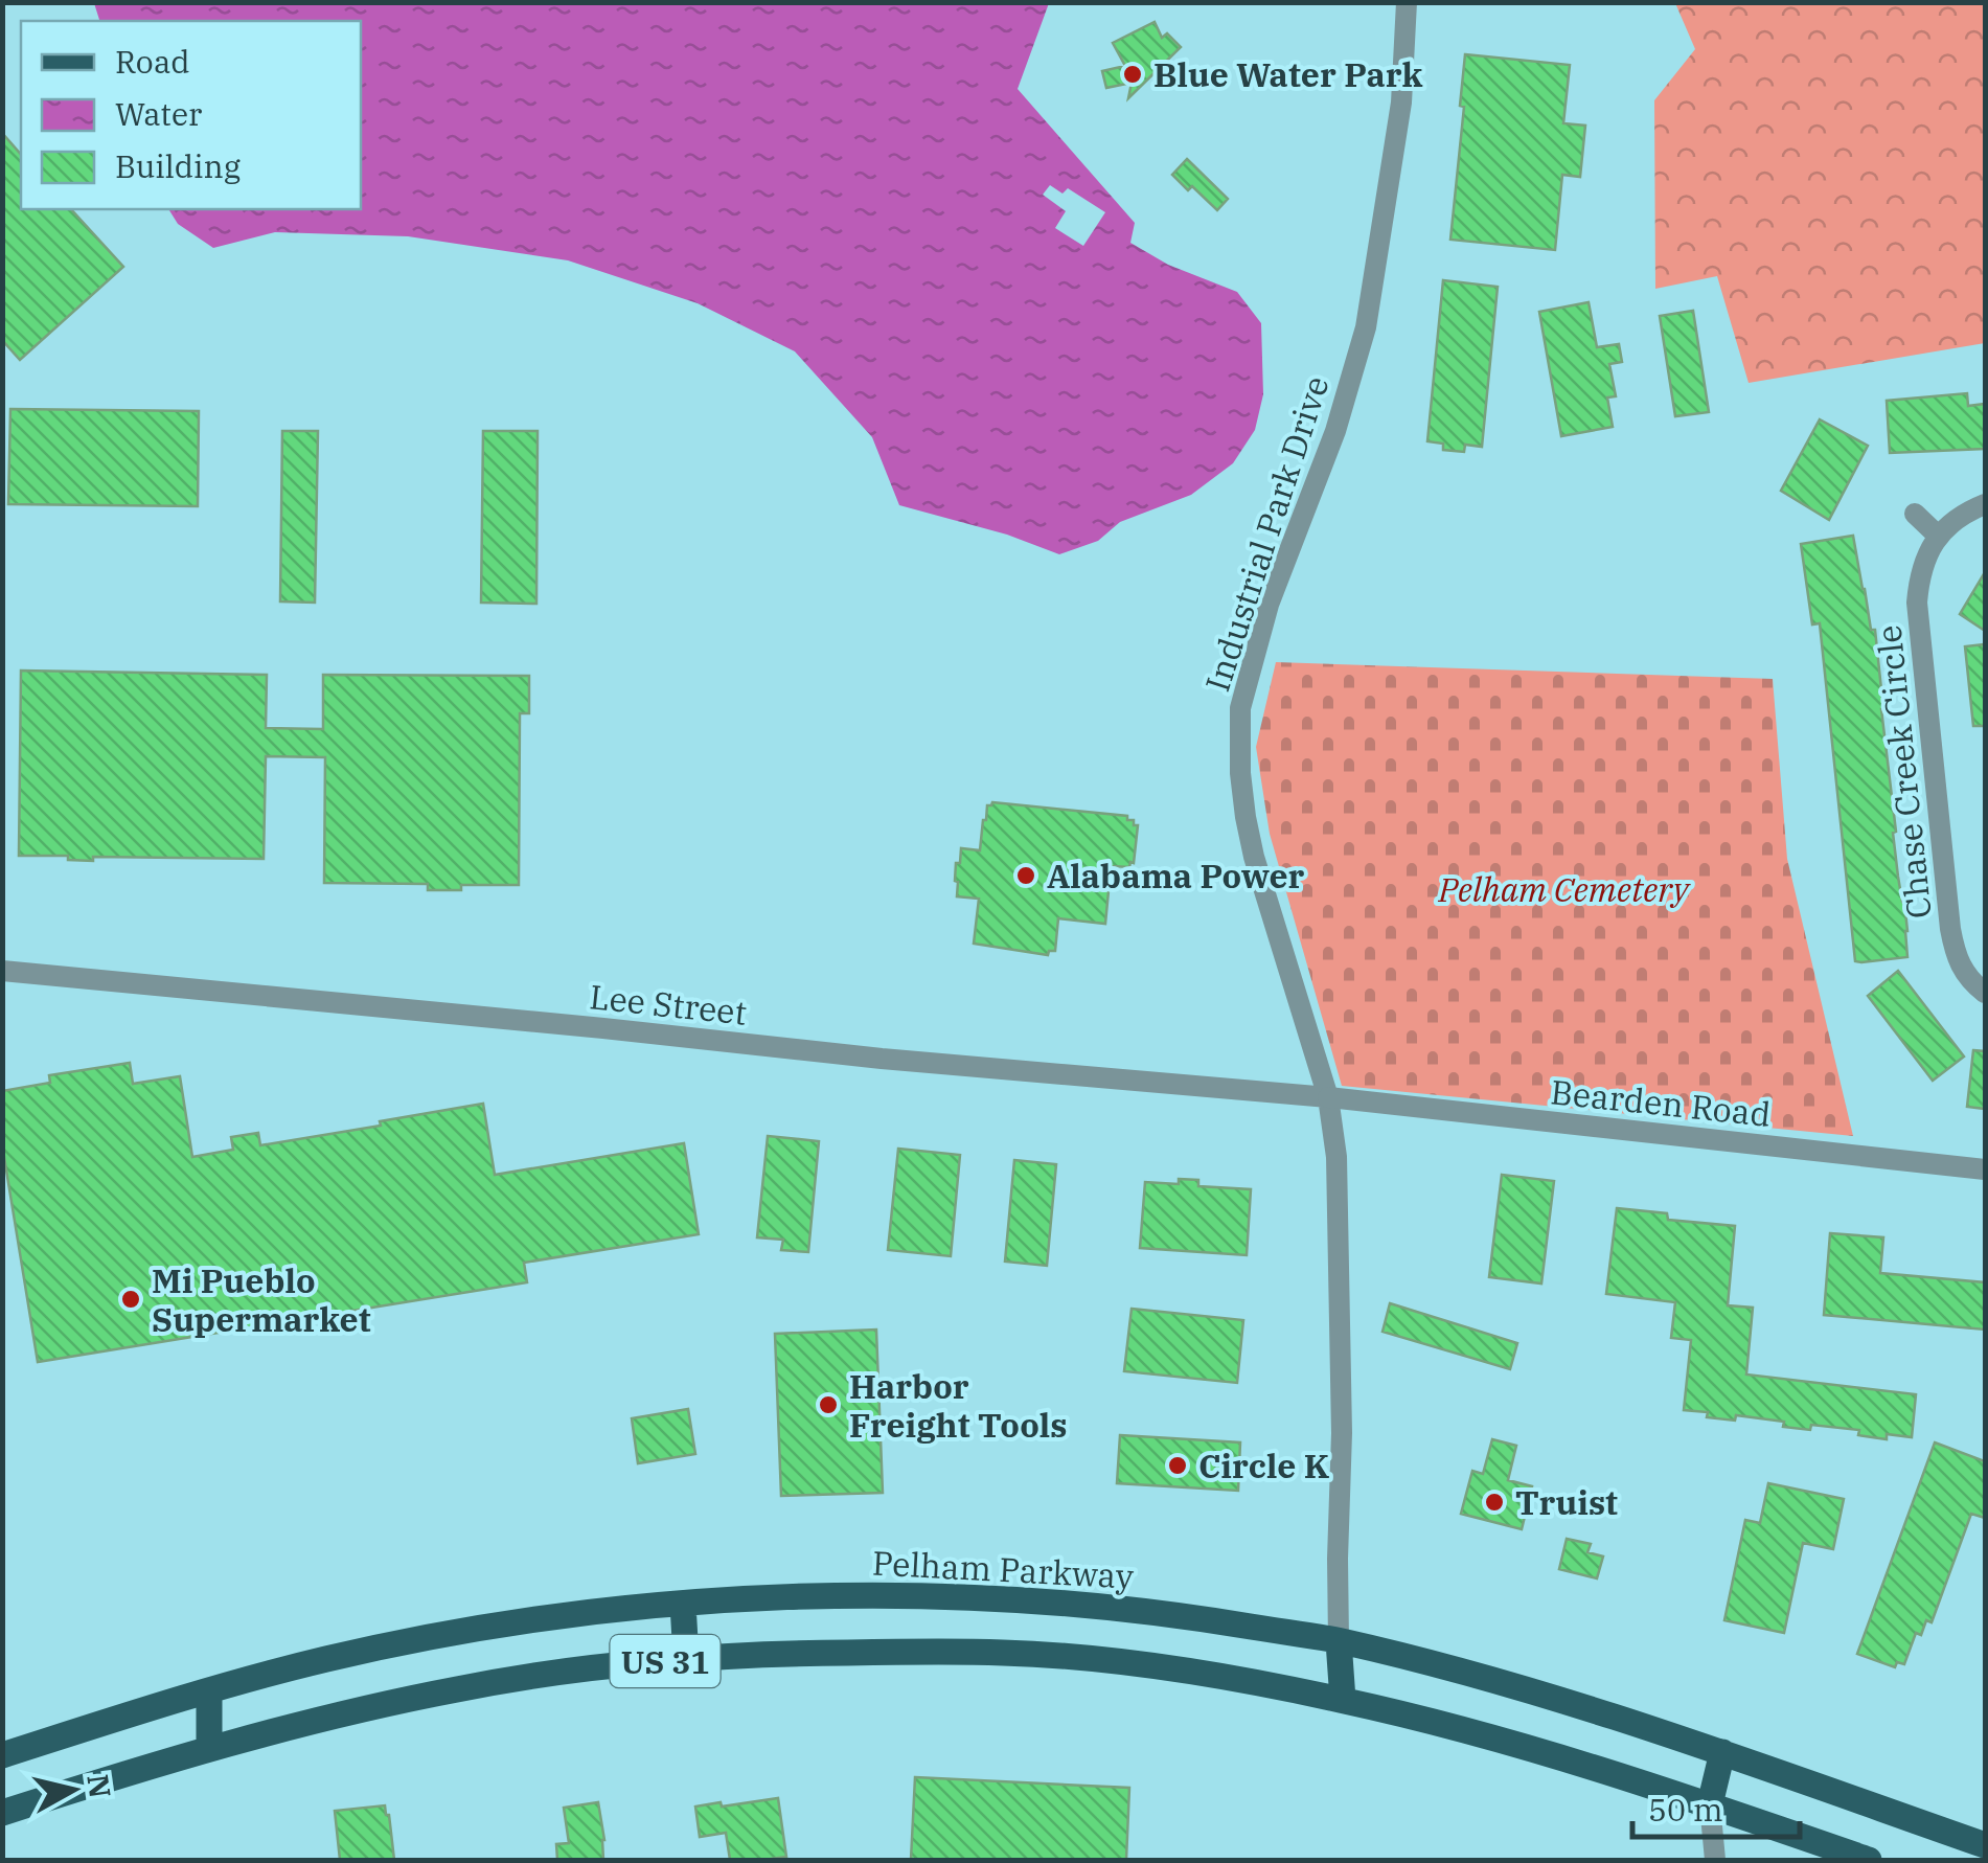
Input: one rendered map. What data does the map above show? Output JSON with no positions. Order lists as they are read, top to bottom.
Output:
{
  "streets": {
    "main road": ["Pelham Parkway", "US 31"],
    "street": [
      "Industrial Park Drive",
      "Chase Creek Circle",
      "Lee Street",
      "Bearden Road"
    ]
  },
  "crossings": [
    ["Industrial Park Drive", "Lee Street"],
    ["Industrial Park Drive", "Bearden Road"],
    ["Industrial Park Drive", "Pelham Parkway"],
    ["Lee Street", "Bearden Road"]
  ],
  "parks": ["Pelham Cemetery"],
  "places": [
    "Blue Water Park",
    "Alabama Power",
    "Mi Pueblo Supermarket",
    "Harbor Freight Tools",
    "Circle K",
    "Truist"
  ],
  "legend": ["Road", "Water", "Building"],
  "scale_bar": "50 m",
  "north": "right"
}
